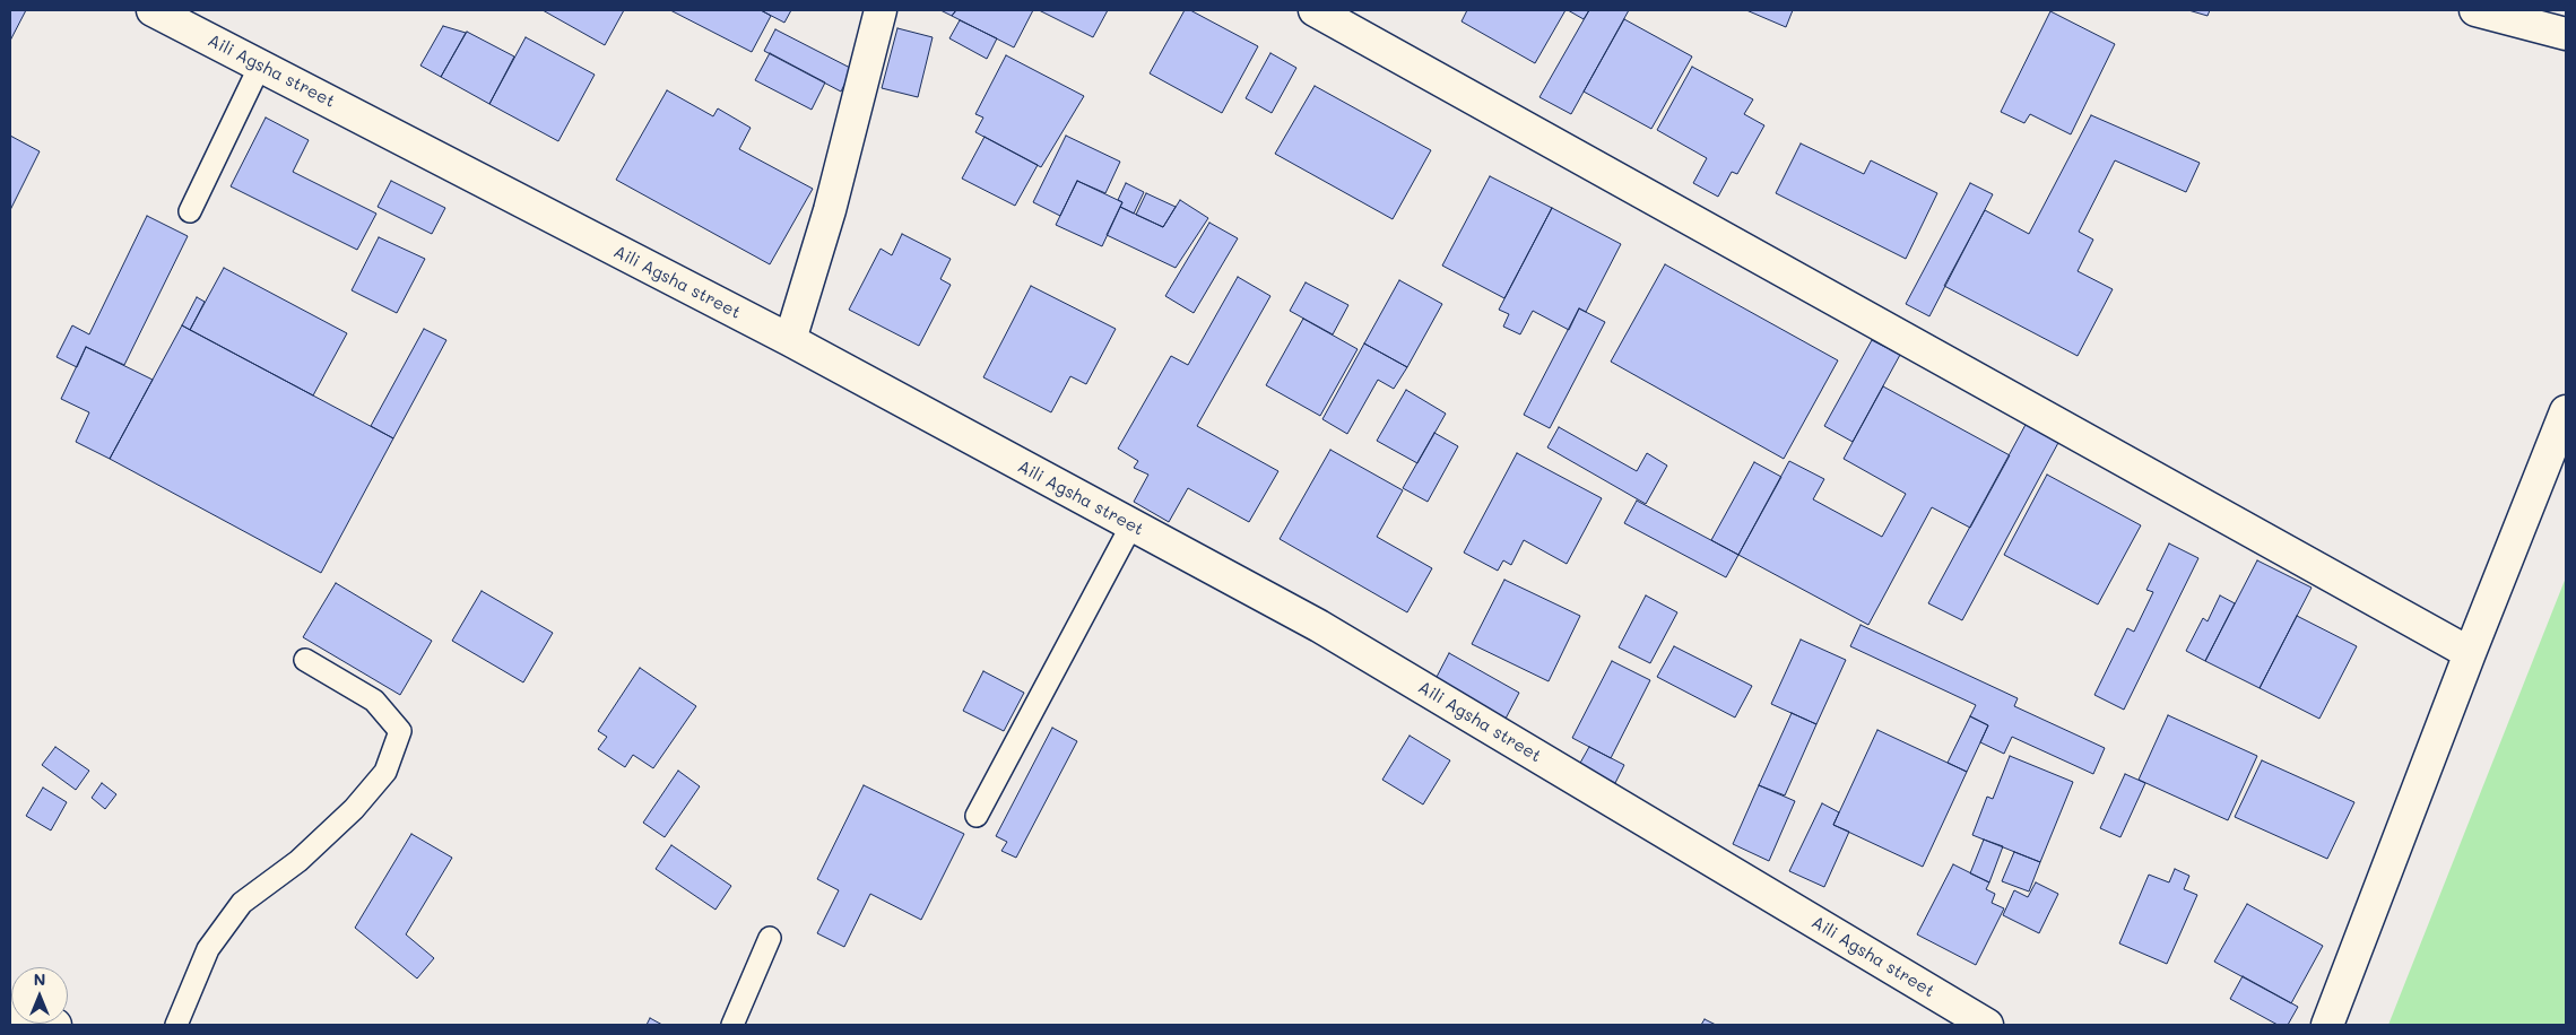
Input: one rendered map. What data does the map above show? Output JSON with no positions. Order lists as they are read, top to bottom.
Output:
{
  "streets": {
    "street": ["Aili Agsha street"]
  },
  "north": "top"
}
